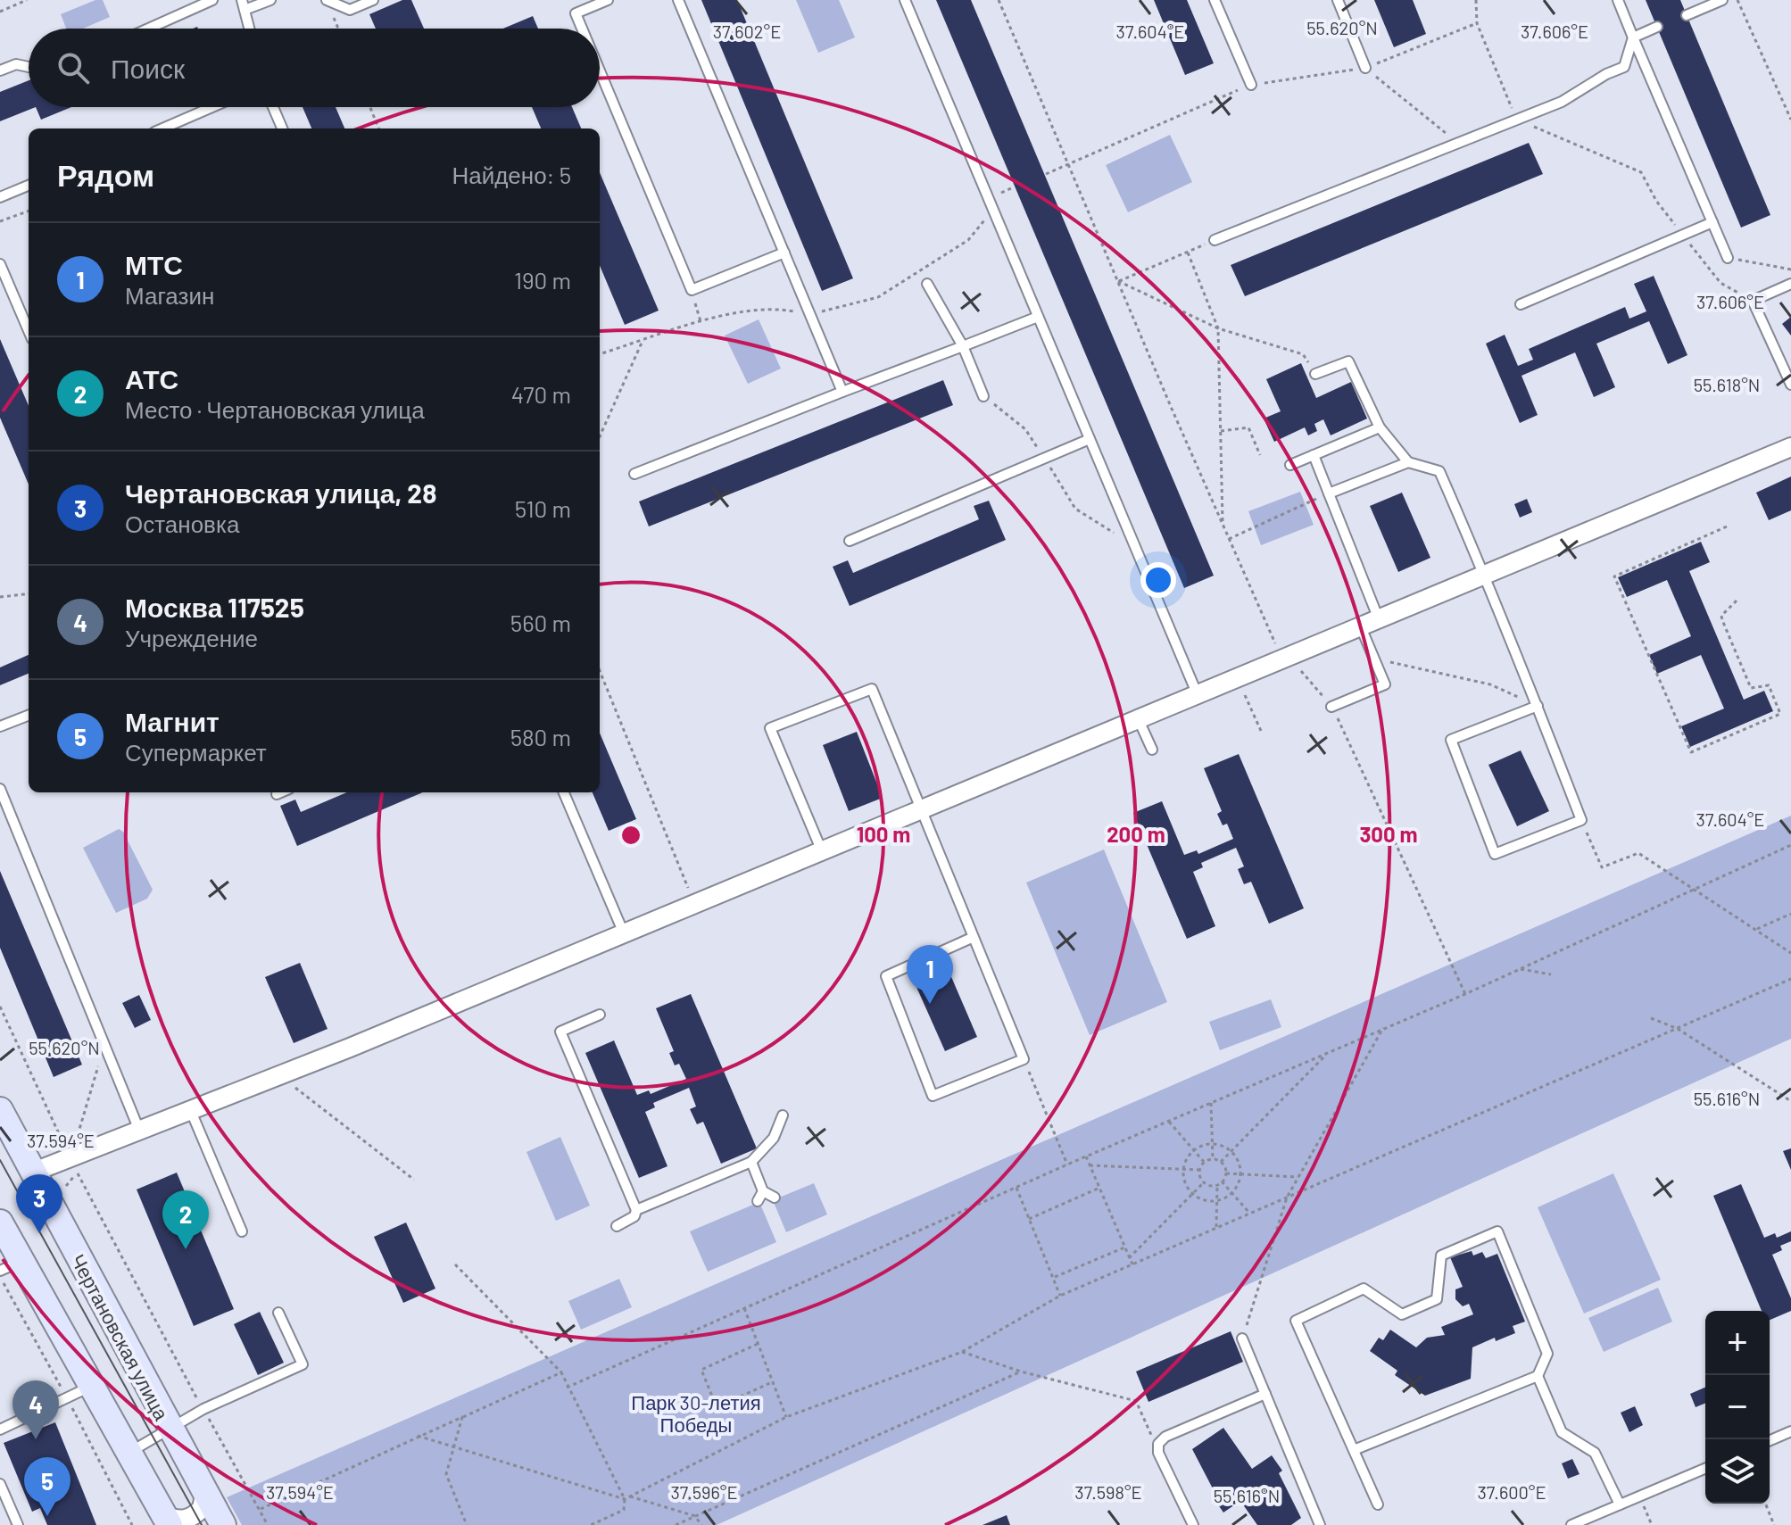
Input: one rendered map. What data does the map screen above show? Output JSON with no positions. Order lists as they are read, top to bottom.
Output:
{
  "streets": {
    "main road": ["Чертановская улица"]
  },
  "parks": ["Парк 30-летия Победы"],
  "page": {
    "search": "Поиск",
    "heading": ["Рядом", "Найдено: 5"],
    "list": [
      {
        "mark": "1",
        "name": "МТС",
        "note": "Магазин",
        "value": "190 m"
      },
      {
        "mark": "2",
        "name": "АТС",
        "note": "Место · Чертановская улица",
        "value": "470 m"
      },
      {
        "mark": "3",
        "name": "Чертановская улица, 28",
        "note": "Остановка",
        "value": "510 m"
      },
      {
        "mark": "4",
        "name": "Москва 117525",
        "note": "Учреждение",
        "value": "560 m"
      },
      {
        "mark": "5",
        "name": "Магнит",
        "note": "Супермаркет",
        "value": "580 m"
      }
    ],
    "pins": [
      "1",
      "3",
      "2",
      "4",
      "5"
    ],
    "map_buttons": ["+", "−"]
  },
  "coordinates": [
    "55.620°N",
    "37.606°E",
    "37.602°E",
    "37.604°E",
    "55.618°N",
    "55.616°N",
    "37.594°E",
    "37.596°E",
    "37.598°E",
    "37.600°E"
  ],
  "rings": ["100 m", "200 m", "300 m"]
}
